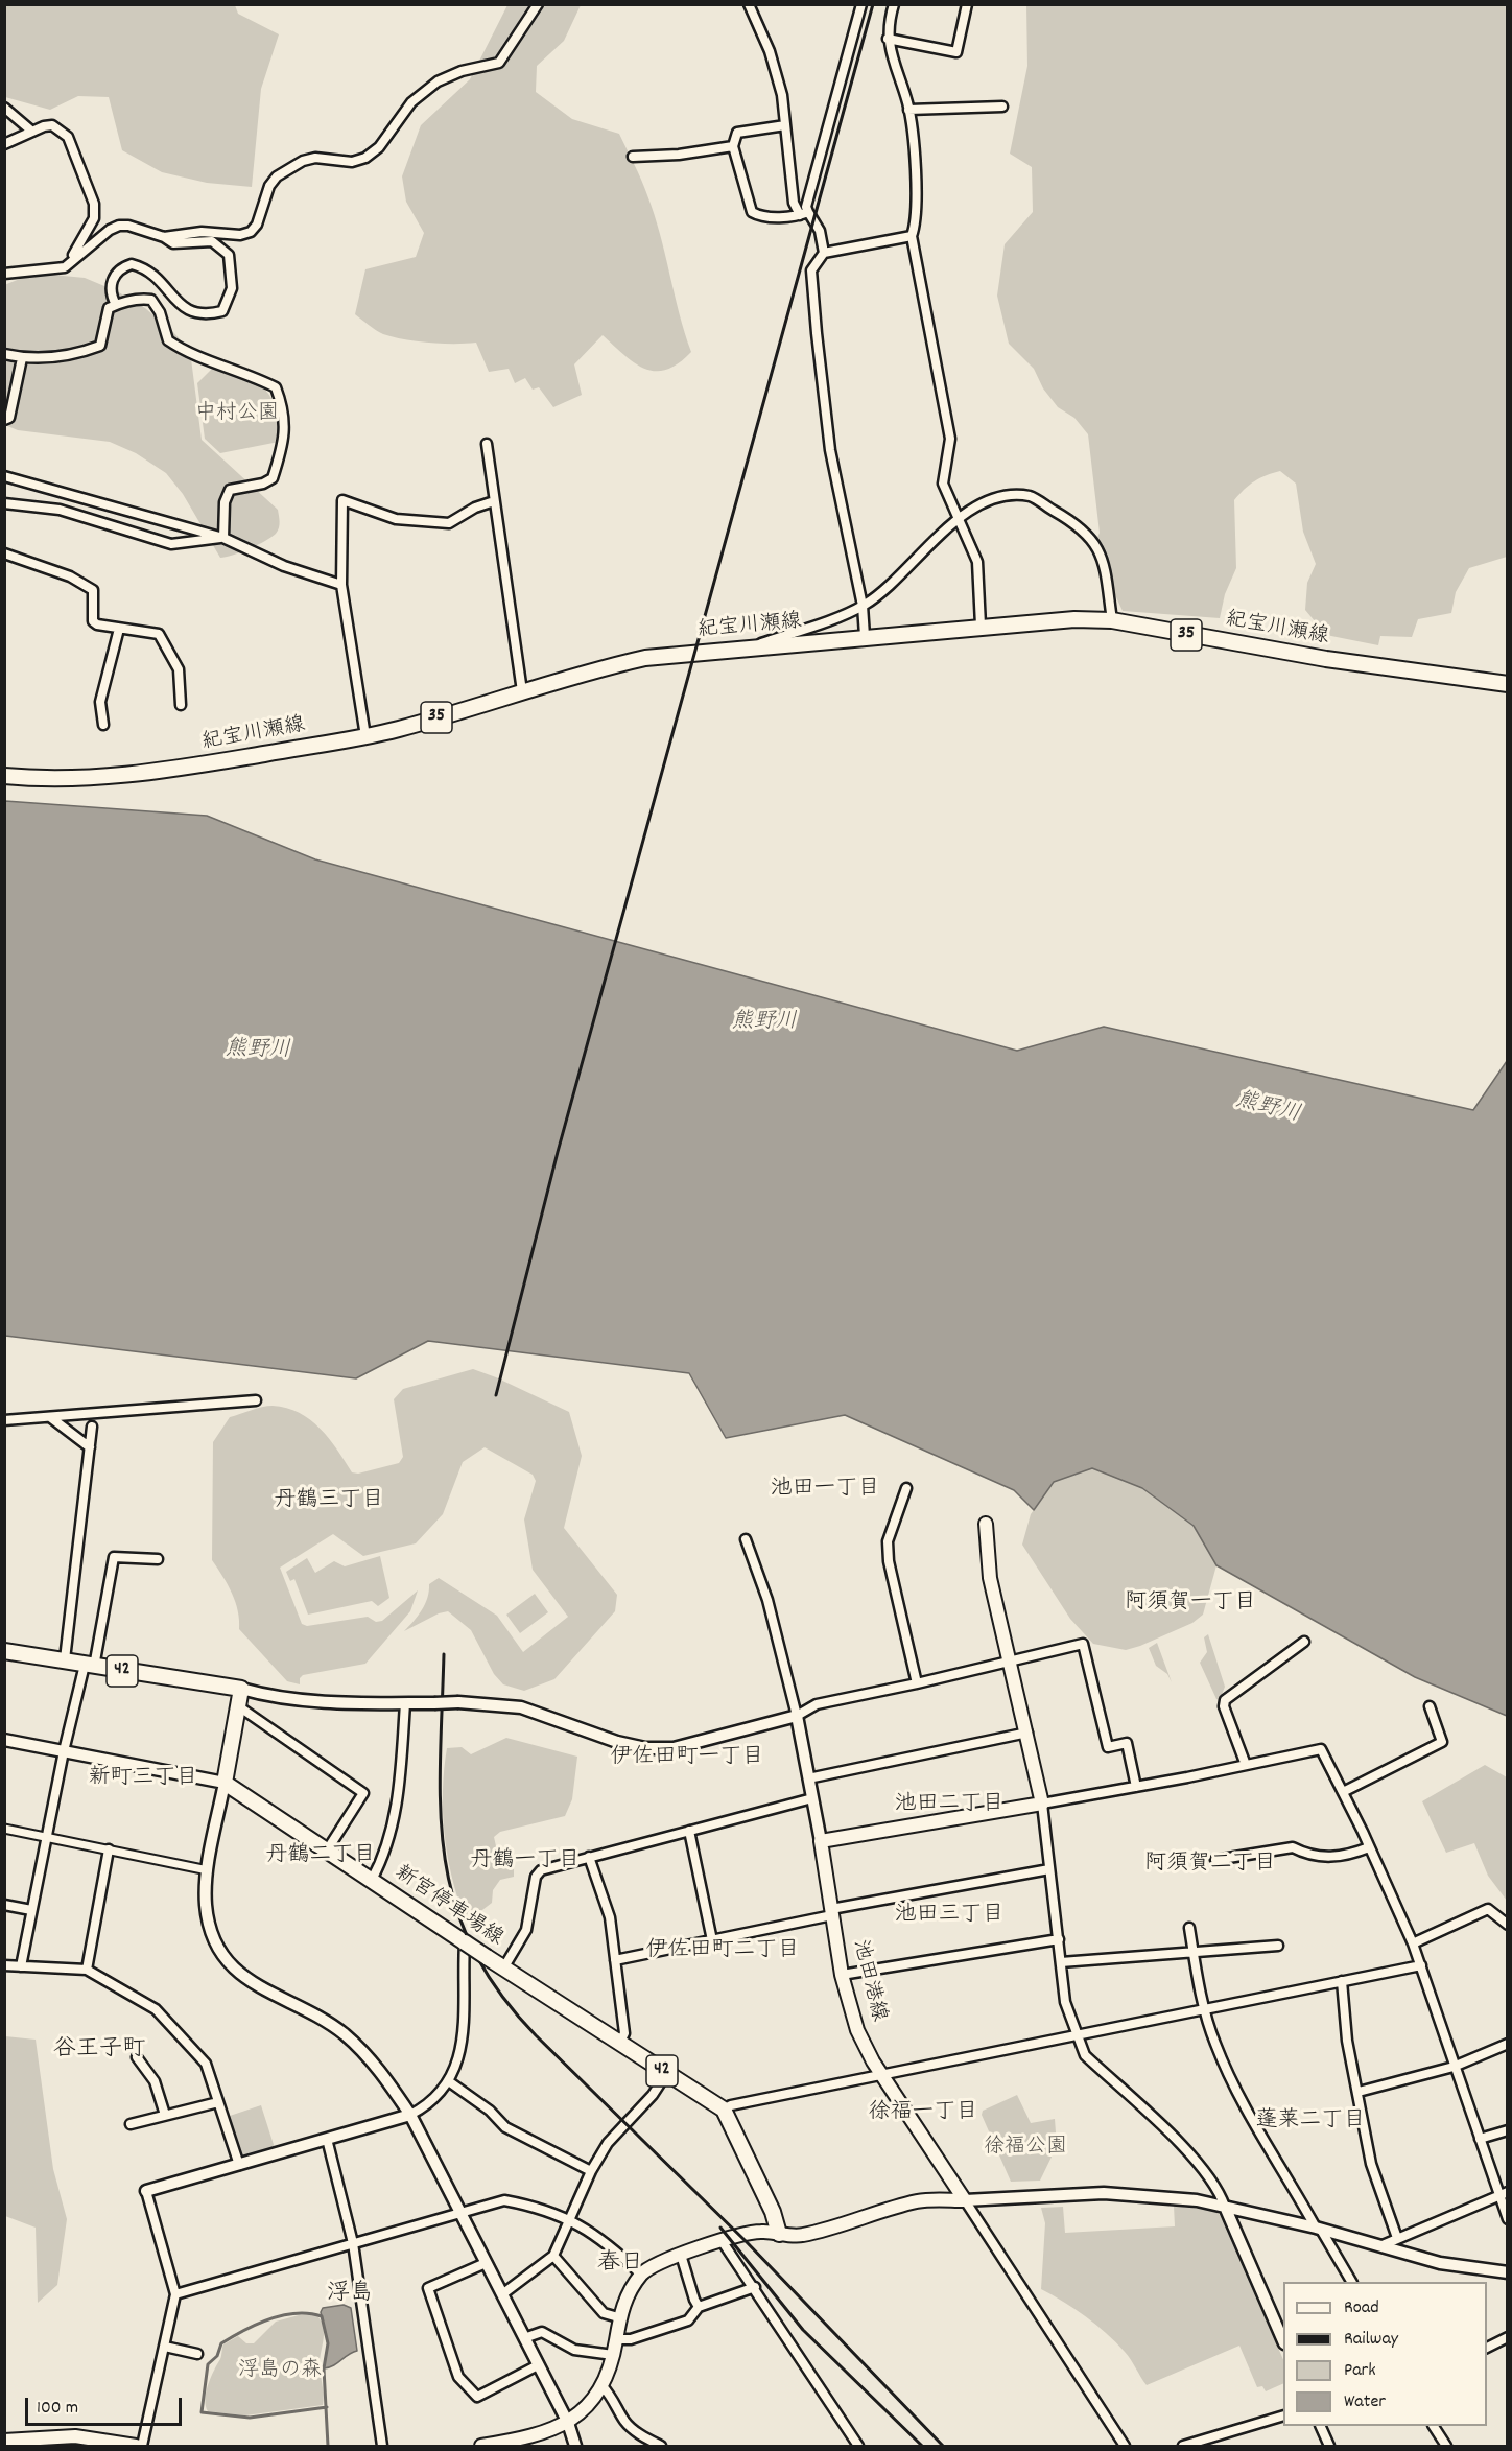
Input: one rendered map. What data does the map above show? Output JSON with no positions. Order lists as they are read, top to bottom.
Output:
{
  "streets": {
    "main road": [
      "紀宝川瀬線",
      "35",
      "42",
      "新宮停車場線",
      "池田港線"
    ]
  },
  "districts": [
    "池田一丁目",
    "丹鶴三丁目",
    "阿須賀一丁目",
    "伊佐田町一丁目",
    "新町三丁目",
    "池田二丁目",
    "丹鶴二丁目",
    "丹鶴一丁目",
    "阿須賀二丁目",
    "池田三丁目",
    "伊佐田町二丁目",
    "谷王子町",
    "徐福一丁目",
    "蓬莱二丁目",
    "春日",
    "浮島"
  ],
  "water": ["熊野川"],
  "parks": ["中村公園", "徐福公園", "浮島の森"],
  "legend": [
    "Road",
    "Railway",
    "Park",
    "Water"
  ],
  "scale_bar": "100 m"
}
